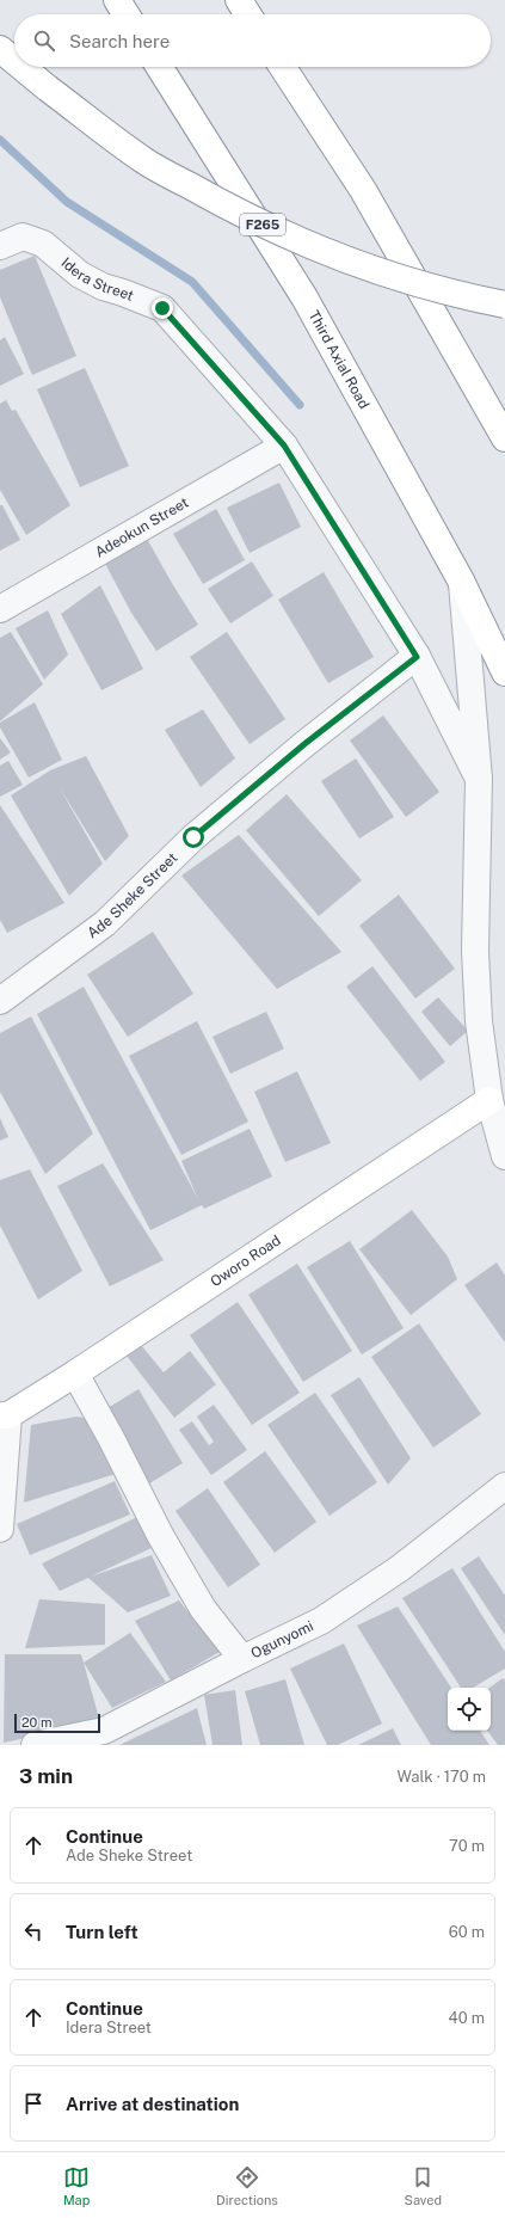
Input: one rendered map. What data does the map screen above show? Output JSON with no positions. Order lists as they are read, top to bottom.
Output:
{
  "streets": {
    "main road": ["F265", "Third Axial Road", "Oworo Road"],
    "street": [
      "Idera Street",
      "Adeokun Street",
      "Ade Sheke Street",
      "Ogunyomi"
    ]
  },
  "crossings": [
    ["Idera Street", "Adeokun Street"],
    ["Idera Street", "Ade Sheke Street"]
  ],
  "scale_bar": "20 m",
  "page": {
    "search": "Search here",
    "scale": "20 m",
    "heading": ["3 min", "Walk · 170 m"],
    "list": [
      ["Continue", "Ade Sheke Street", "70 m"],
      ["Turn left", "60 m"],
      ["Continue", "Idera Street", "40 m"],
      "Arrive at destination"
    ],
    "nav": ["Map", "Directions", "Saved"]
  }
}
